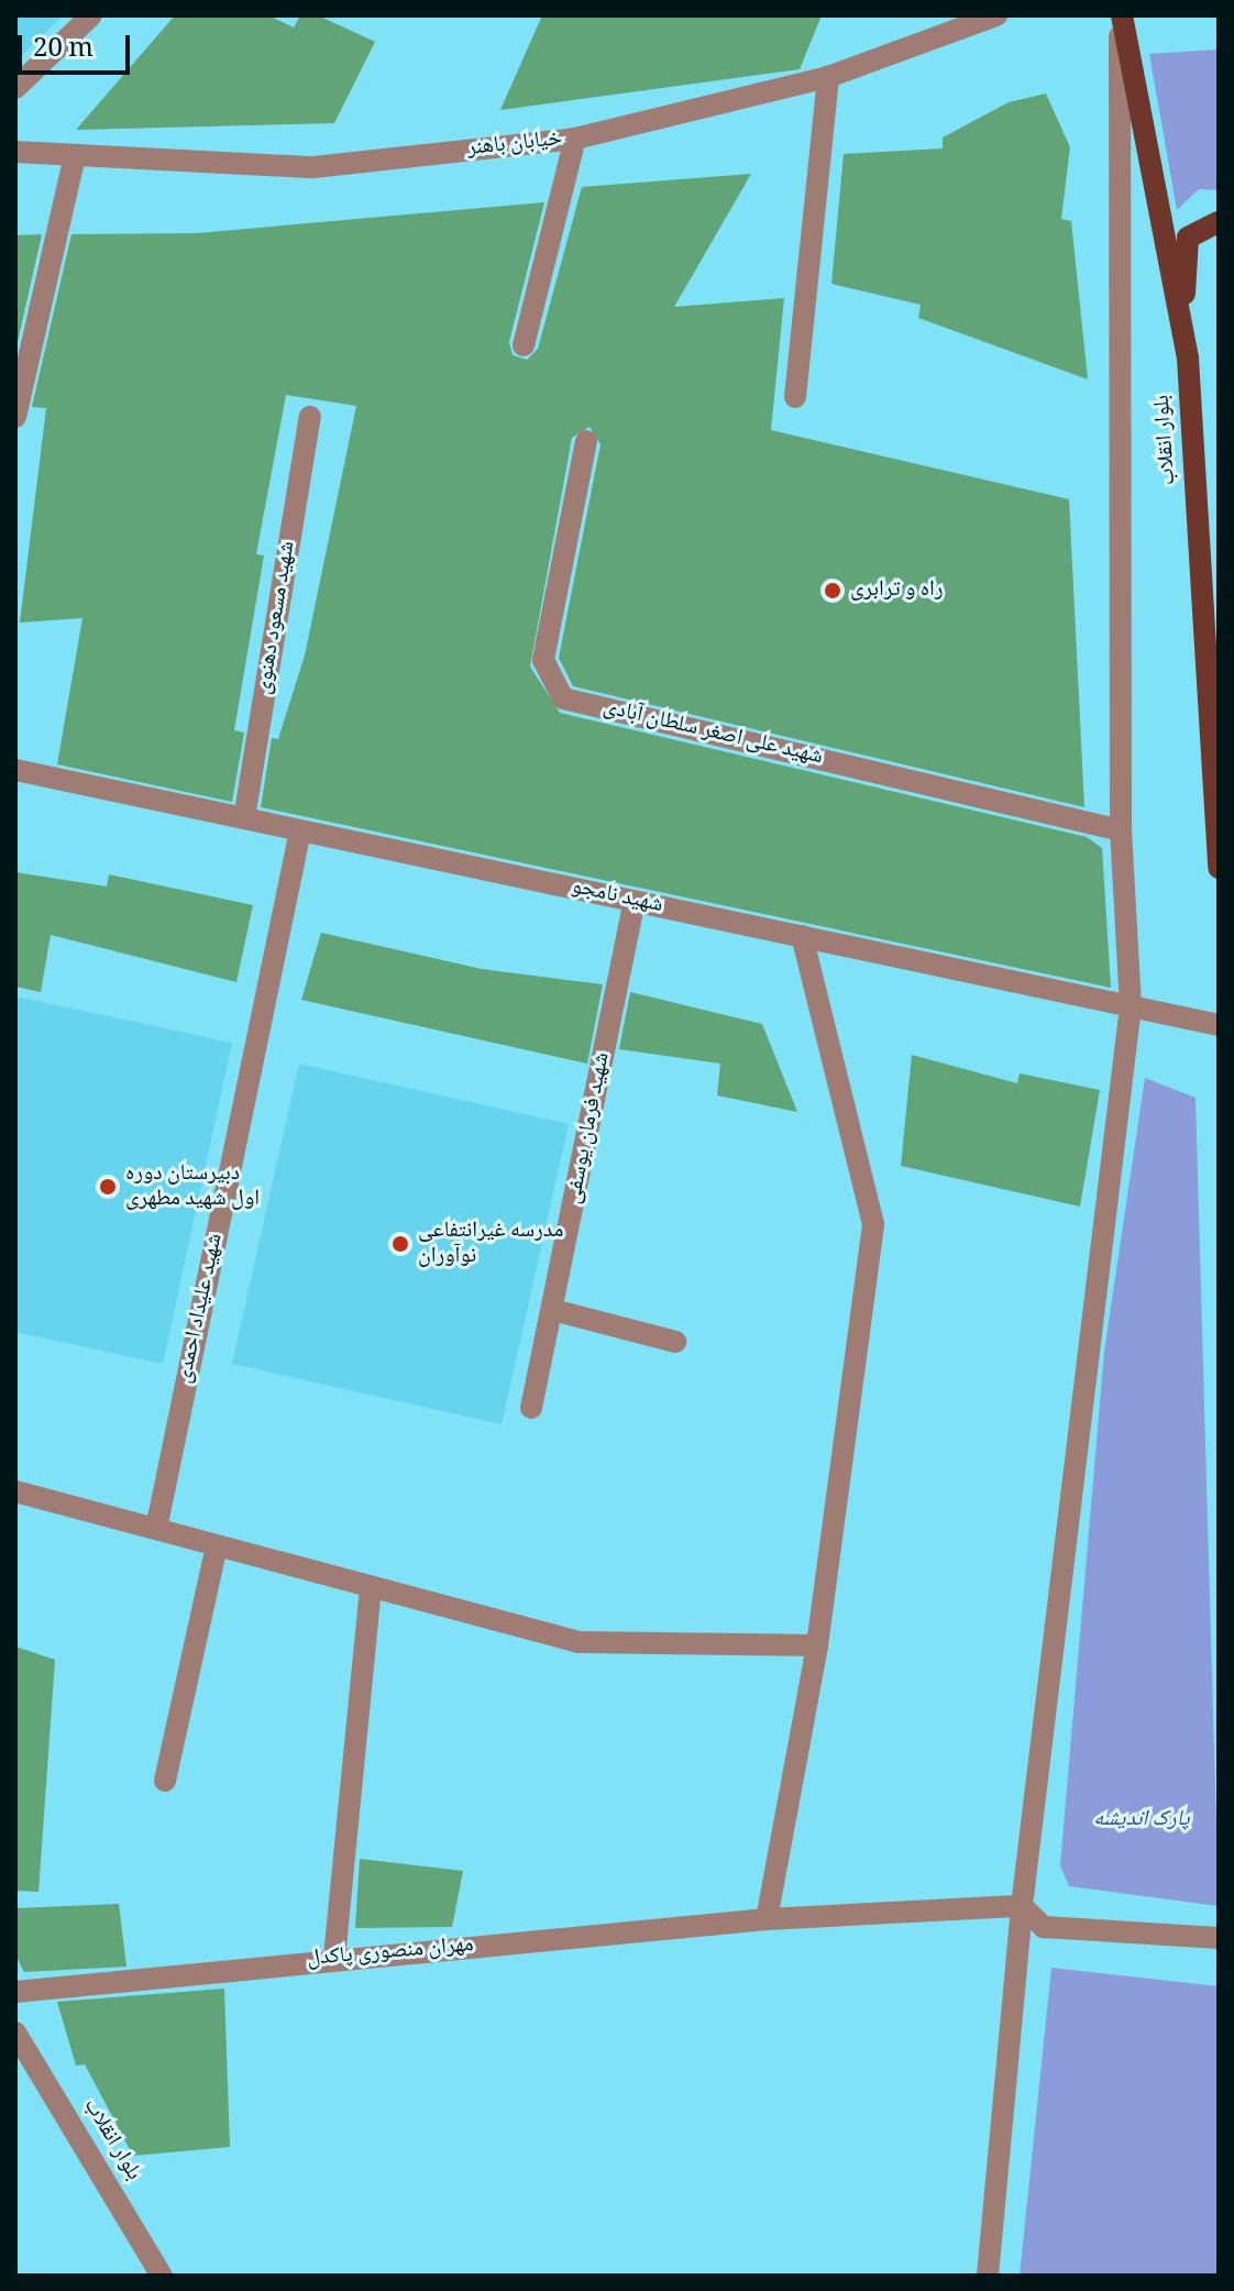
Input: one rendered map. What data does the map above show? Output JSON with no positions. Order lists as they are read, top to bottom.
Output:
{
  "streets": {
    "main road": ["بلوار انقلاب"],
    "street": [
      "خیابان باهنر",
      "شهید مسعود دهنوی",
      "شهید علی اصغر سلطان آبادی",
      "شهید نامجو",
      "شهید فرمان یوسفی",
      "شهید علیداد احمدی",
      "مهران منصوری پاکدل"
    ]
  },
  "crossings": [
    ["شهید مسعود دهنوی", "شهید نامجو"],
    ["شهید نامجو", "شهید فرمان یوسفی"],
    ["شهید نامجو", "شهید علیداد احمدی"]
  ],
  "parks": ["پارک اندیشه"],
  "places": ["راه و ترابری", "دبیرستان دوره اول شهید مطهری", "مدرسه غیرانتفاعی نوآوران"],
  "scale_bar": "20 m"
}
